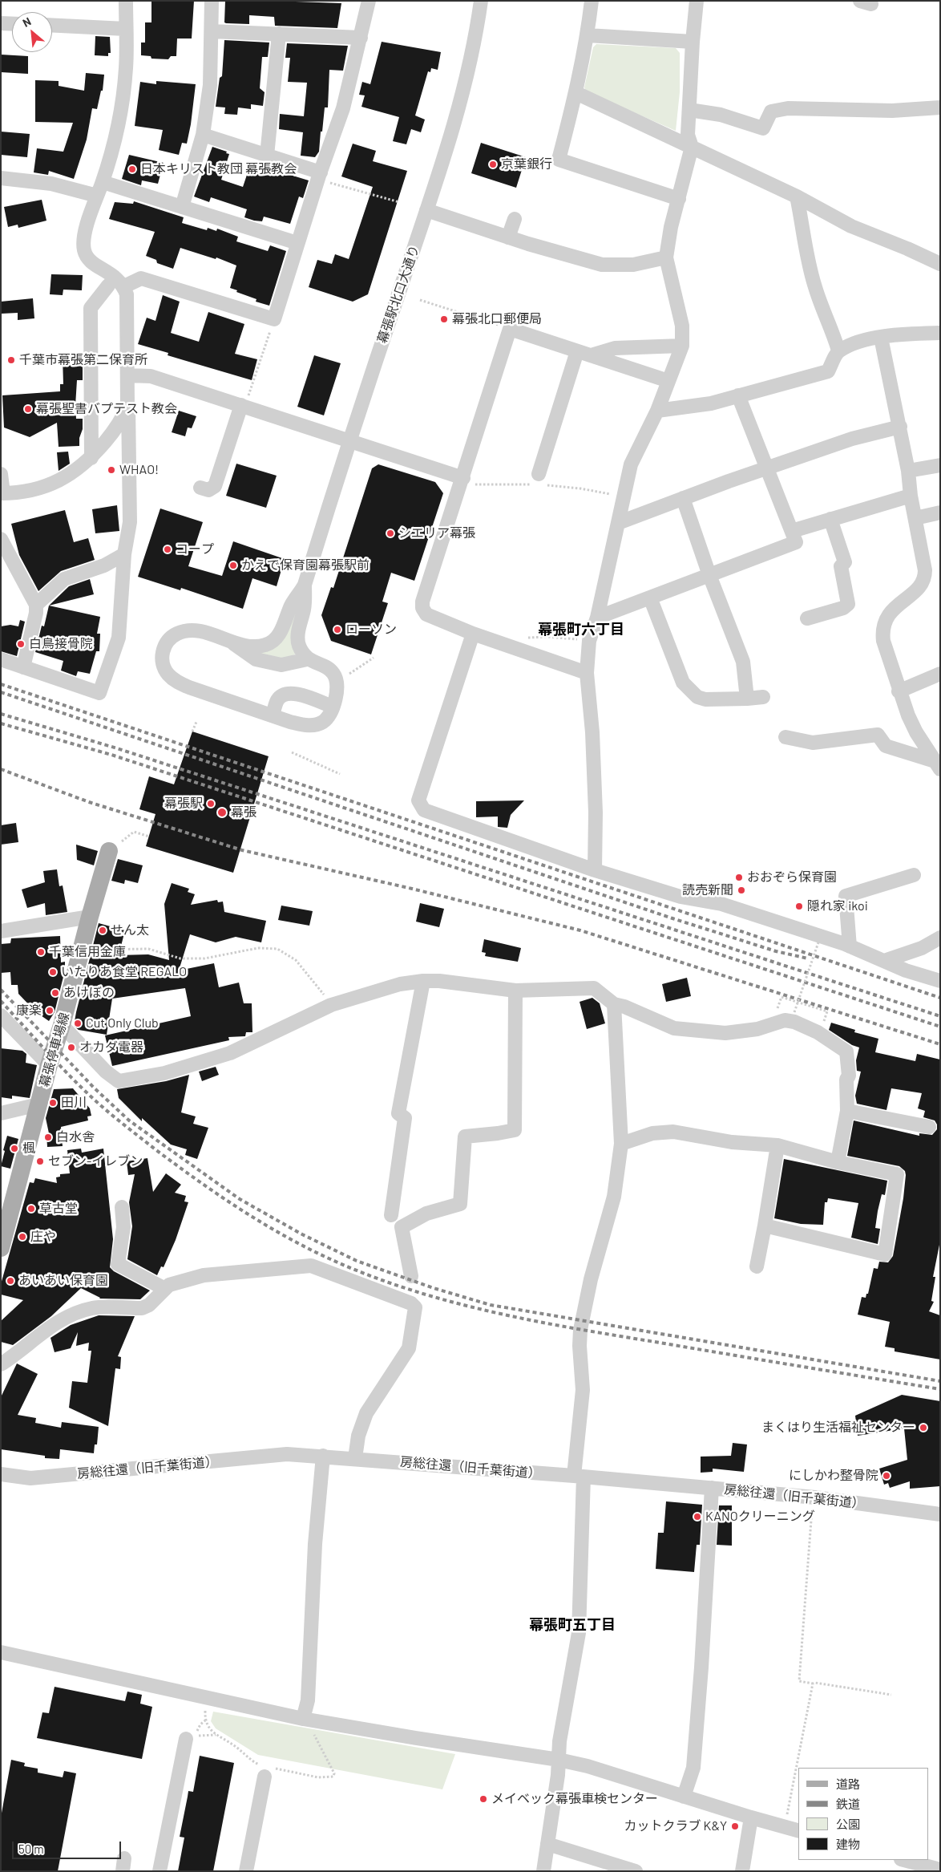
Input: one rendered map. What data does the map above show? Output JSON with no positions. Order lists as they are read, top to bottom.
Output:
{
  "streets": {
    "main road": ["幕張停車場線"],
    "street": ["幕張駅北口大通り", "房総往還（旧千葉街道）"]
  },
  "districts": ["幕張町六丁目", "幕張町五丁目"],
  "places": [
    "京葉銀行",
    "日本キリスト教団 幕張教会",
    "幕張北口郵便局",
    "千葉市幕張第二保育所",
    "幕張聖書バプテスト教会",
    "WHAO!",
    "シエリア幕張",
    "コープ",
    "かえで保育園幕張駅前",
    "ローソン",
    "白鳥接骨院",
    "幕張駅",
    "幕張",
    "おおぞら保育園",
    "読売新聞",
    "隠れ家 ikoi",
    "せん太",
    "千葉信用金庫",
    "いたりあ食堂 REGALO",
    "あけぼの",
    "康楽",
    "Cut Only Club",
    "オカダ電器",
    "田川",
    "白水舎",
    "楓",
    "セブン-イレブン",
    "草古堂",
    "庄や",
    "あいあい保育園",
    "まくはり生活福祉センター",
    "にしかわ整骨院",
    "KANOクリーニング",
    "メイベック幕張車検センター",
    "カットクラブ K&Y"
  ],
  "legend": [
    "道路",
    "鉄道",
    "公園",
    "建物"
  ],
  "scale_bar": "50 m",
  "north": "top left"
}
